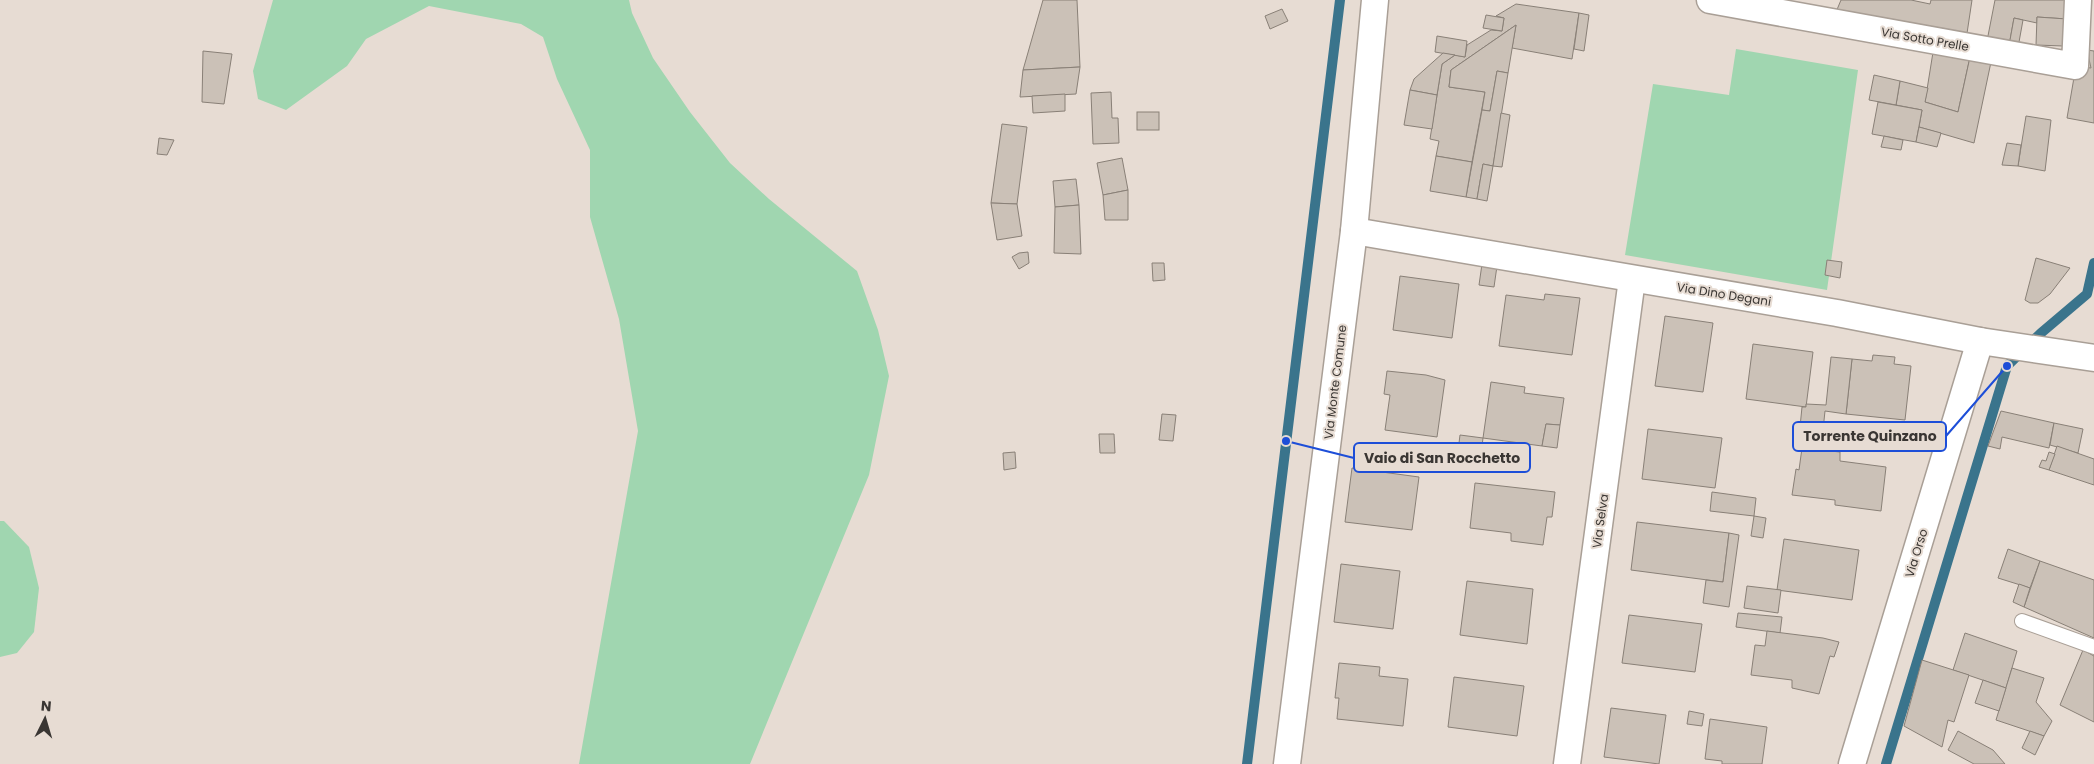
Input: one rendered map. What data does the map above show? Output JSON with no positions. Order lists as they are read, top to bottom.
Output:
{
  "streets": {
    "street": [
      "Via Sotto Prelle",
      "Via Dino Degani",
      "Via Monte Comune",
      "Via Selva",
      "Via Orso"
    ]
  },
  "crossings": [
    ["Via Dino Degani", "Via Monte Comune"],
    ["Via Dino Degani", "Via Selva"],
    ["Via Dino Degani", "Via Orso"]
  ],
  "places": ["Torrente Quinzano", "Vaio di San Rocchetto"],
  "north": "top"
}
